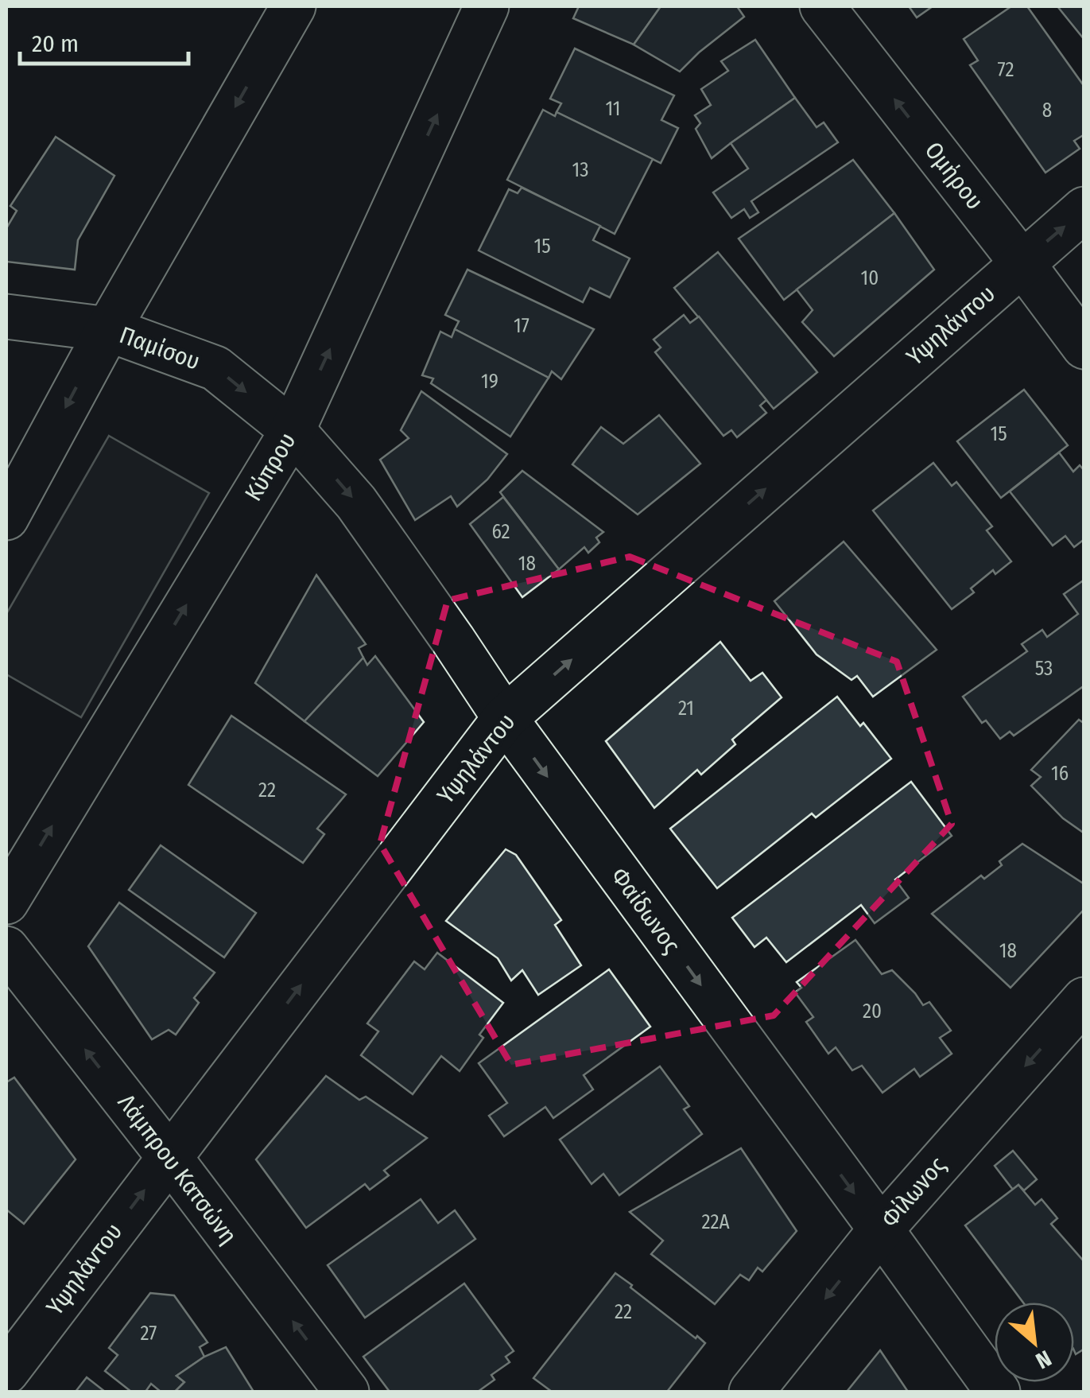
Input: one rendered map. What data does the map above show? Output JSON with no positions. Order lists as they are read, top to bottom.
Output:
{
  "streets": {
    "street": [
      "Ομήρου",
      "Υψηλάντου",
      "Παμίσου",
      "Κύπρου",
      "Φαίδωνος",
      "Λάμπρου Κατσώνη",
      "Φίλωνος"
    ]
  },
  "crossings": [
    ["Ομήρου", "Υψηλάντου"],
    ["Υψηλάντου", "Φαίδωνος"],
    ["Υψηλάντου", "Λάμπρου Κατσώνη"],
    ["Παμίσου", "Κύπρου"],
    ["Παμίσου", "Φαίδωνος"],
    ["Κύπρου", "Φαίδωνος"],
    ["Φαίδωνος", "Φίλωνος"]
  ],
  "one_way": [
    "Ομήρου",
    "Υψηλάντου",
    "Παμίσου",
    "Φαίδωνος",
    "Λάμπρου Κατσώνη",
    "Φίλωνος"
  ],
  "house_numbers": [
    "72",
    "11",
    "8",
    "13",
    "15",
    "10",
    "17",
    "19",
    "15",
    "62",
    "18",
    "53",
    "21",
    "16",
    "22",
    "18",
    "20",
    "22Α",
    "22",
    "27"
  ],
  "scale_bar": "20 m",
  "north": "bottom right"
}
